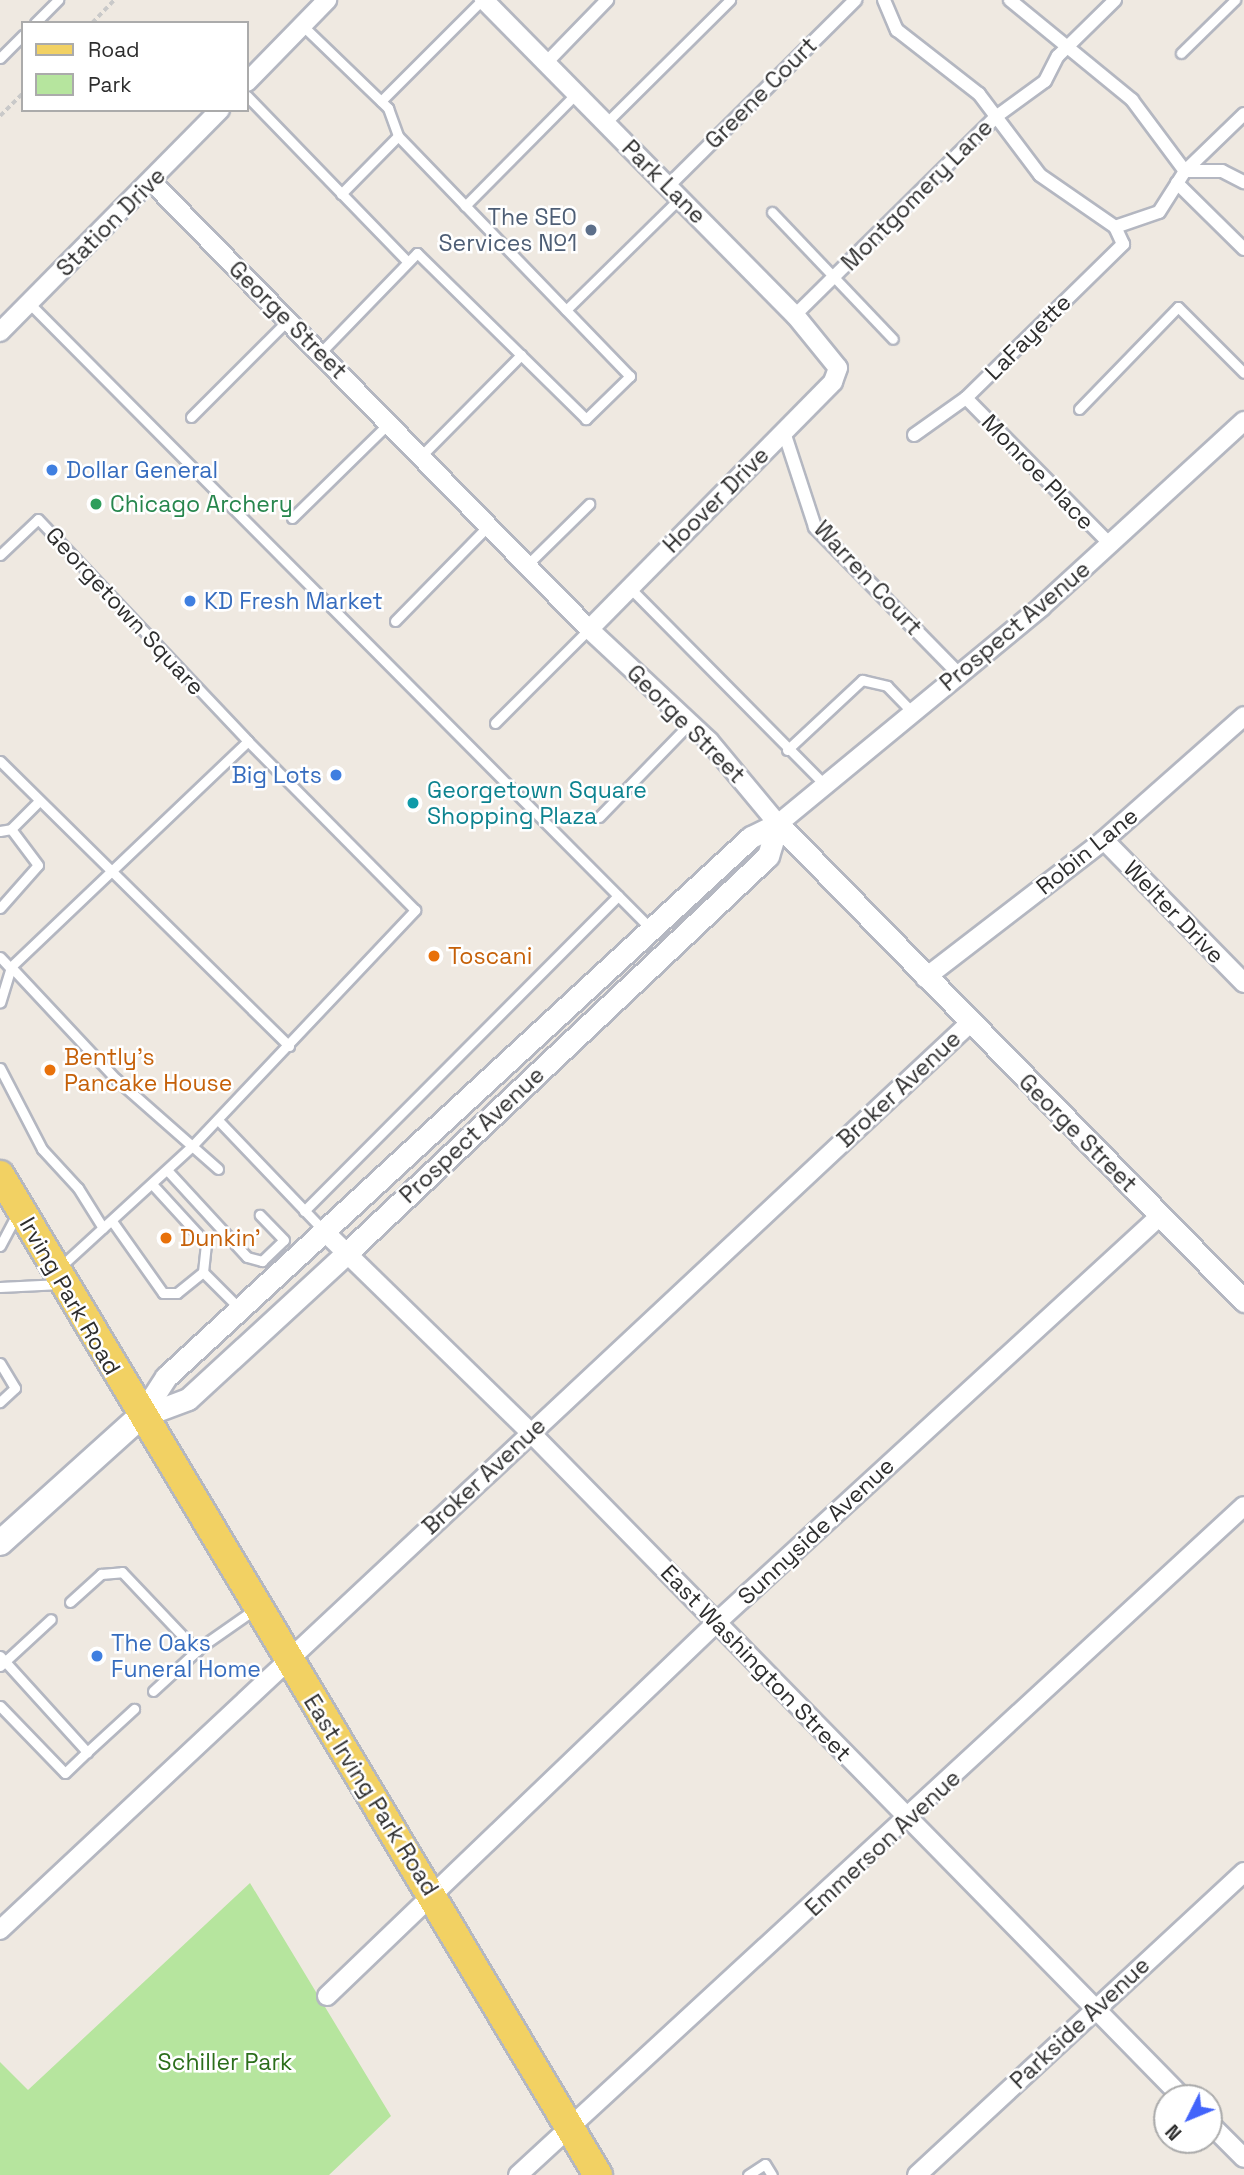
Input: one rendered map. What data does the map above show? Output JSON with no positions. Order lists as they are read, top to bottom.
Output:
{
  "streets": {
    "main road": ["Prospect Avenue", "Irving Park Road", "East Irving Park Road"],
    "street": [
      "Greene Court",
      "Park Lane",
      "Montgomery Lane",
      "Station Drive",
      "George Street",
      "LaFayette",
      "Monroe Place",
      "Hoover Drive",
      "Warren Court",
      "Robin Lane",
      "Welter Drive",
      "Broker Avenue",
      "Sunnyside Avenue",
      "East Washington Street",
      "Emmerson Avenue",
      "Parkside Avenue"
    ],
    "lane": ["Georgetown Square"]
  },
  "crossings": [
    ["Greene Court", "Park Lane"],
    ["Park Lane", "Montgomery Lane"],
    ["Park Lane", "Hoover Drive"],
    ["Station Drive", "George Street"],
    ["George Street", "Hoover Drive"],
    ["George Street", "Prospect Avenue"],
    ["George Street", "Robin Lane"],
    ["George Street", "Broker Avenue"],
    ["George Street", "Sunnyside Avenue"],
    ["LaFayette", "Monroe Place"],
    ["Monroe Place", "Prospect Avenue"],
    ["Hoover Drive", "Warren Court"],
    ["Warren Court", "Prospect Avenue"],
    ["Georgetown Square", "Irving Park Road"],
    ["Prospect Avenue", "Irving Park Road"],
    ["Prospect Avenue", "East Washington Street"],
    ["Prospect Avenue", "East Irving Park Road"],
    ["Robin Lane", "Welter Drive"],
    ["Broker Avenue", "East Washington Street"],
    ["Broker Avenue", "East Irving Park Road"],
    ["Irving Park Road", "East Irving Park Road"],
    ["Sunnyside Avenue", "East Washington Street"],
    ["Sunnyside Avenue", "East Irving Park Road"],
    ["East Washington Street", "Emmerson Avenue"],
    ["East Washington Street", "Parkside Avenue"],
    ["East Irving Park Road", "Emmerson Avenue"]
  ],
  "parks": ["Schiller Park"],
  "places": [
    "The SEO Services №1",
    "Dollar General",
    "Chicago Archery",
    "KD Fresh Market",
    "Big Lots",
    "Georgetown Square Shopping Plaza",
    "Toscani",
    "Bently's Pancake House",
    "Dunkin'",
    "The Oaks Funeral Home"
  ],
  "legend": ["Road", "Park"],
  "north": "bottom left"
}
